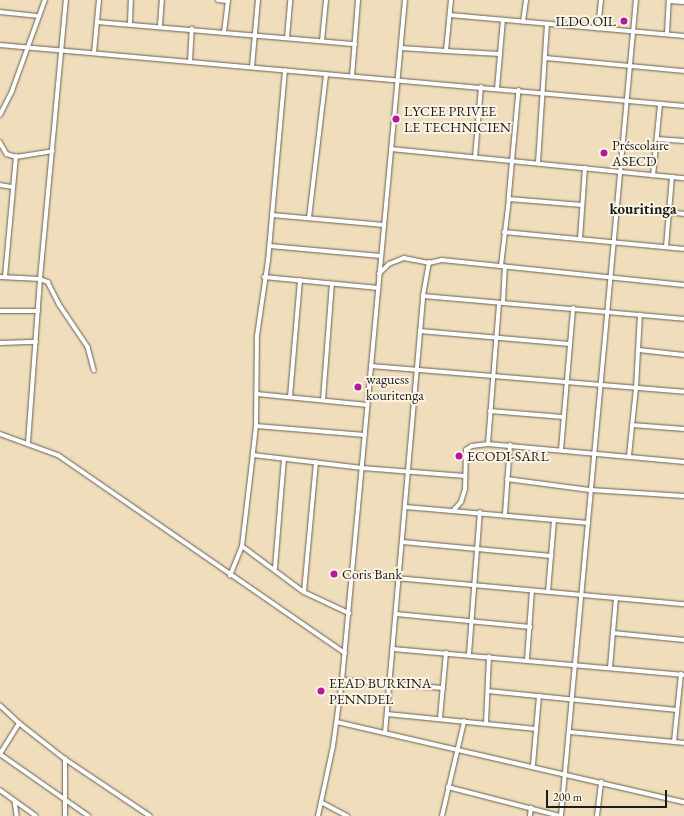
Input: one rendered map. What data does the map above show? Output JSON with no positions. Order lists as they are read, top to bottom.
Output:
{
  "districts": ["kouritinga"],
  "places": [
    "ILDO OIL",
    "LYCEE PRIVEE LE TECHNICIEN",
    "Préscolaire ASECD",
    "waguess kouritenga",
    "ECODI-SARL",
    "Coris Bank",
    "EEAD BURKINA PENNDEL"
  ],
  "scale_bar": "200 m"
}
